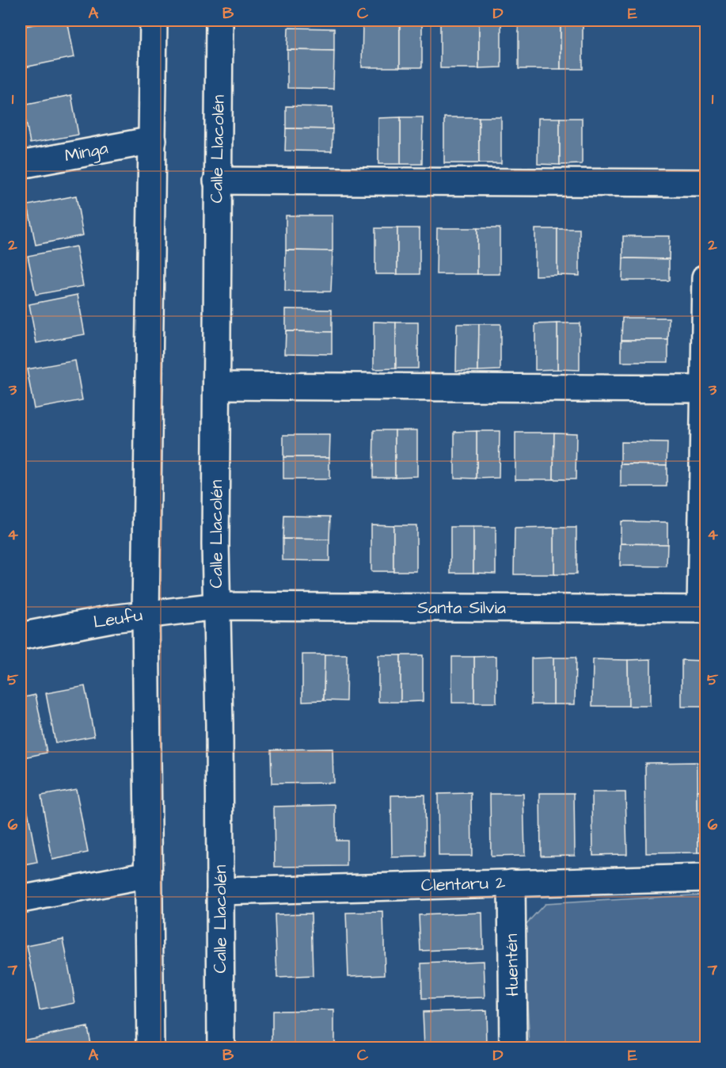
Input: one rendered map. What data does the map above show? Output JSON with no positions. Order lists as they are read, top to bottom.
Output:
{
  "streets": {
    "street": [
      "Calle Llacolén",
      "Minga",
      "Santa Silvia",
      "Leufu",
      "Clentaru 2",
      "Huentén"
    ]
  },
  "crossings": [
    ["Calle Llacolén", "Santa Silvia"],
    ["Calle Llacolén", "Leufu"],
    ["Calle Llacolén", "Clentaru 2"],
    ["Santa Silvia", "Leufu"],
    ["Clentaru 2", "Huentén"]
  ],
  "grid": {
    "columns": [
      "A",
      "B",
      "C",
      "D",
      "E"
    ],
    "rows": [
      "1",
      "2",
      "3",
      "4",
      "5",
      "6",
      "7"
    ]
  }
}
